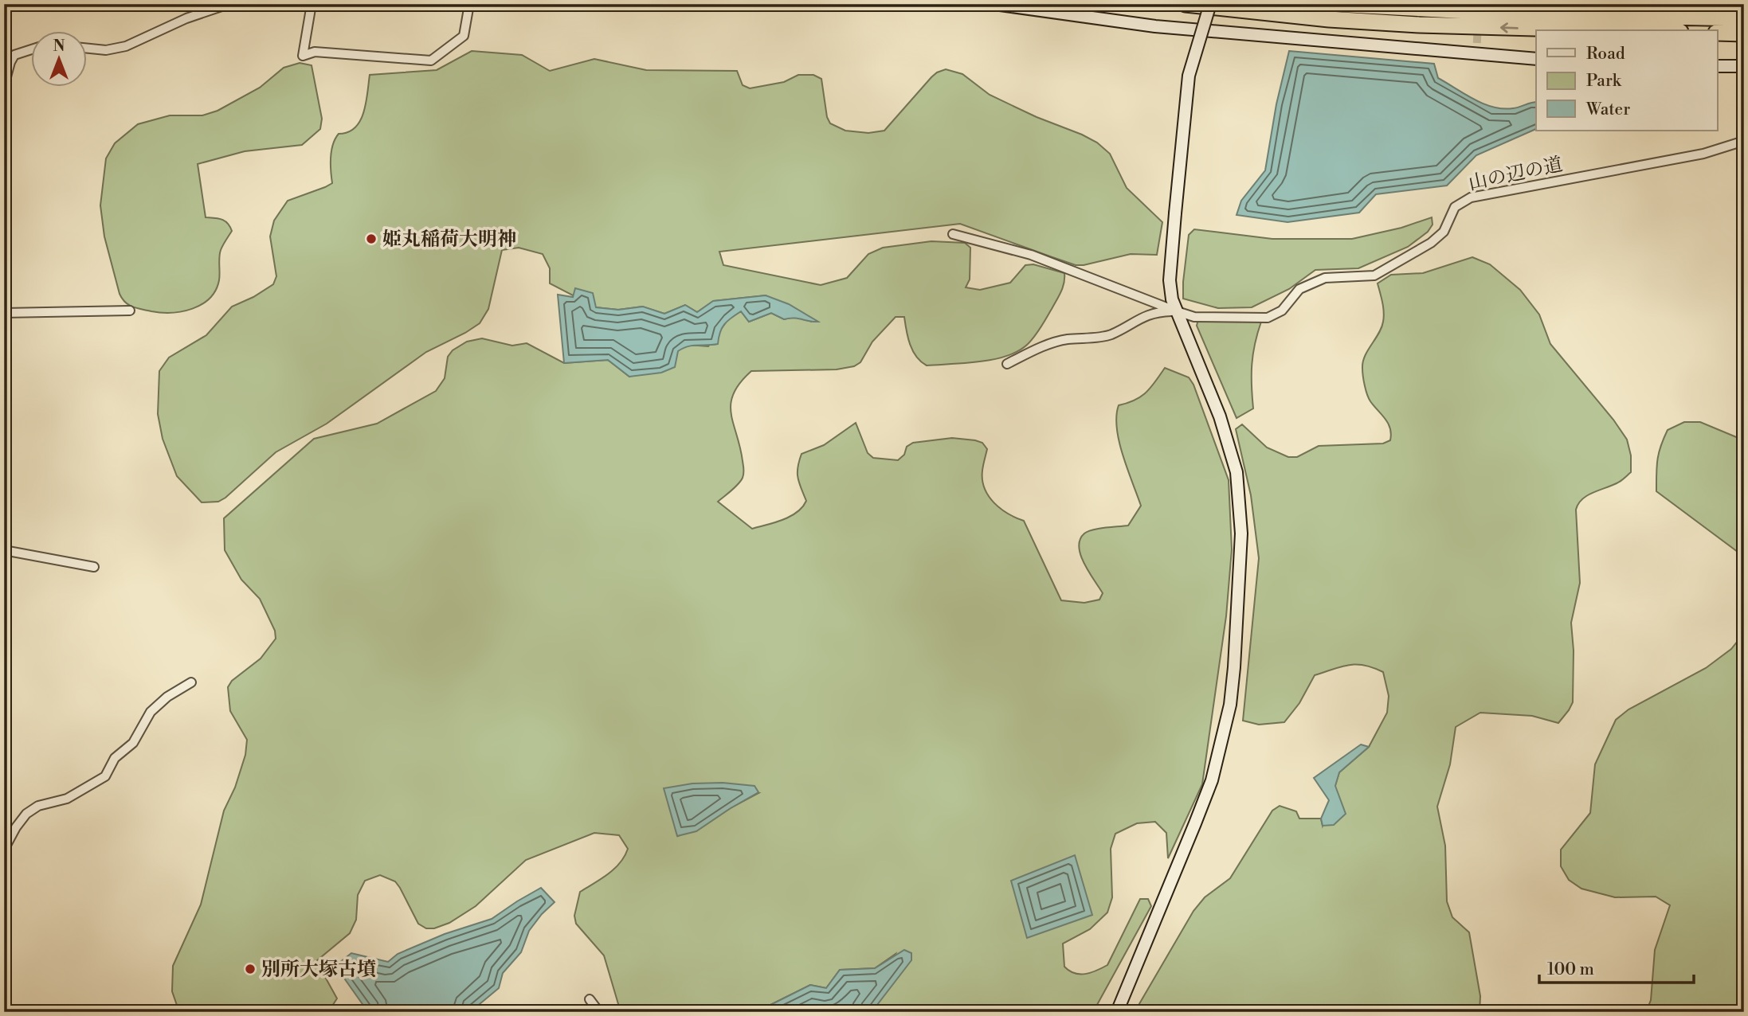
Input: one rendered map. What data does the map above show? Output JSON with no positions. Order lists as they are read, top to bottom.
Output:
{
  "streets": {
    "street": ["山の辺の道"]
  },
  "places": ["姫丸稲荷大明神", "別所大塚古墳"],
  "legend": ["Road", "Park", "Water"],
  "scale_bar": "100 m",
  "north": "top"
}
